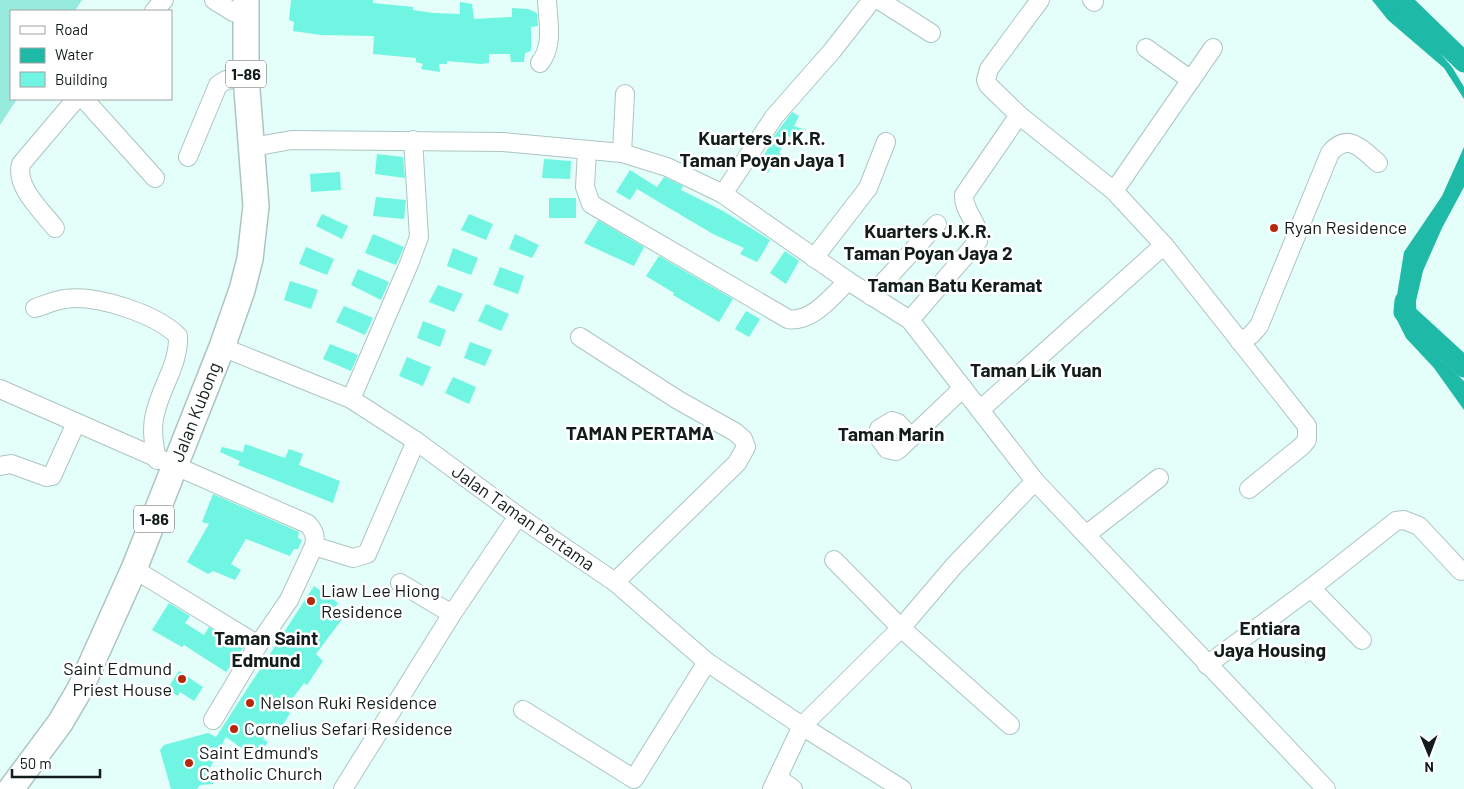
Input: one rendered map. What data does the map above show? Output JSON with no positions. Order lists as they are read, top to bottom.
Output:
{
  "streets": {
    "highway": ["1-86", "Jalan Kubong"],
    "street": ["Jalan Taman Pertama"]
  },
  "crossings": [
    ["Jalan Kubong", "Jalan Taman Pertama"]
  ],
  "districts": [
    "Kuarters J.K.R. Taman Poyan Jaya 1",
    "Kuarters J.K.R. Taman Poyan Jaya 2",
    "Taman Batu Keramat",
    "Taman Lik Yuan",
    "TAMAN PERTAMA",
    "Taman Marin",
    "Entiara Jaya Housing",
    "Taman Saint Edmund"
  ],
  "places": [
    "Ryan Residence",
    "Liaw Lee Hiong Residence",
    "Saint Edmund Priest House",
    "Nelson Ruki Residence",
    "Cornelius Sefari Residence",
    "Saint Edmund's Catholic Church"
  ],
  "legend": ["Road", "Water", "Building"],
  "scale_bar": "50 m",
  "north": "bottom"
}
